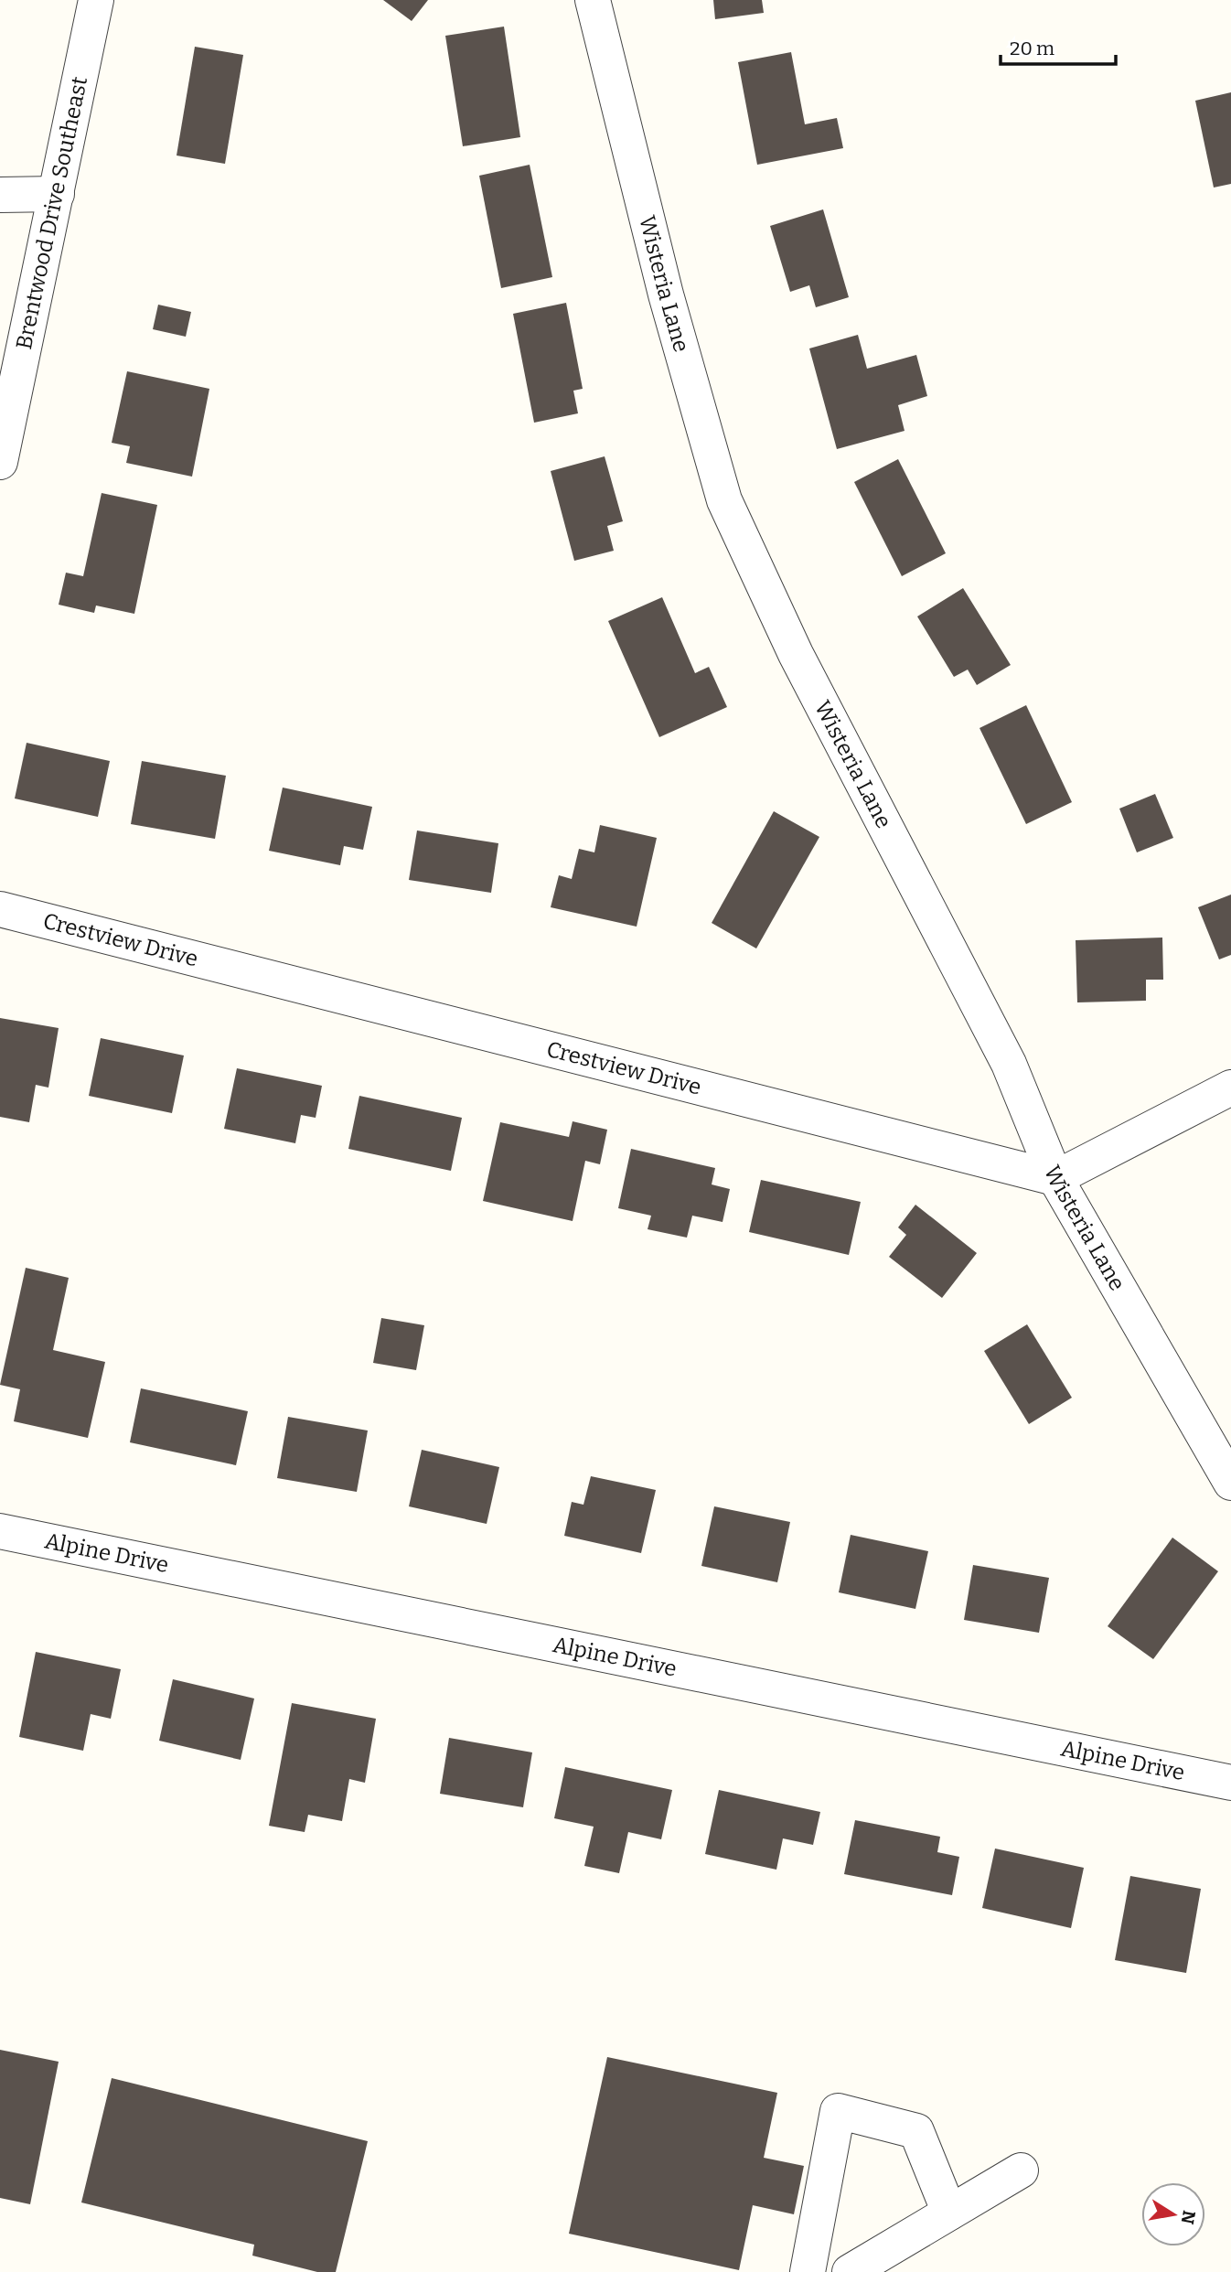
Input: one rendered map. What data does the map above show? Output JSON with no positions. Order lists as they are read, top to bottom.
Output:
{
  "streets": {
    "street": [
      "Brentwood Drive Southeast",
      "Wisteria Lane",
      "Crestview Drive",
      "Alpine Drive"
    ]
  },
  "crossings": [
    ["Wisteria Lane", "Crestview Drive"]
  ],
  "scale_bar": "20 m",
  "north": "right"
}
